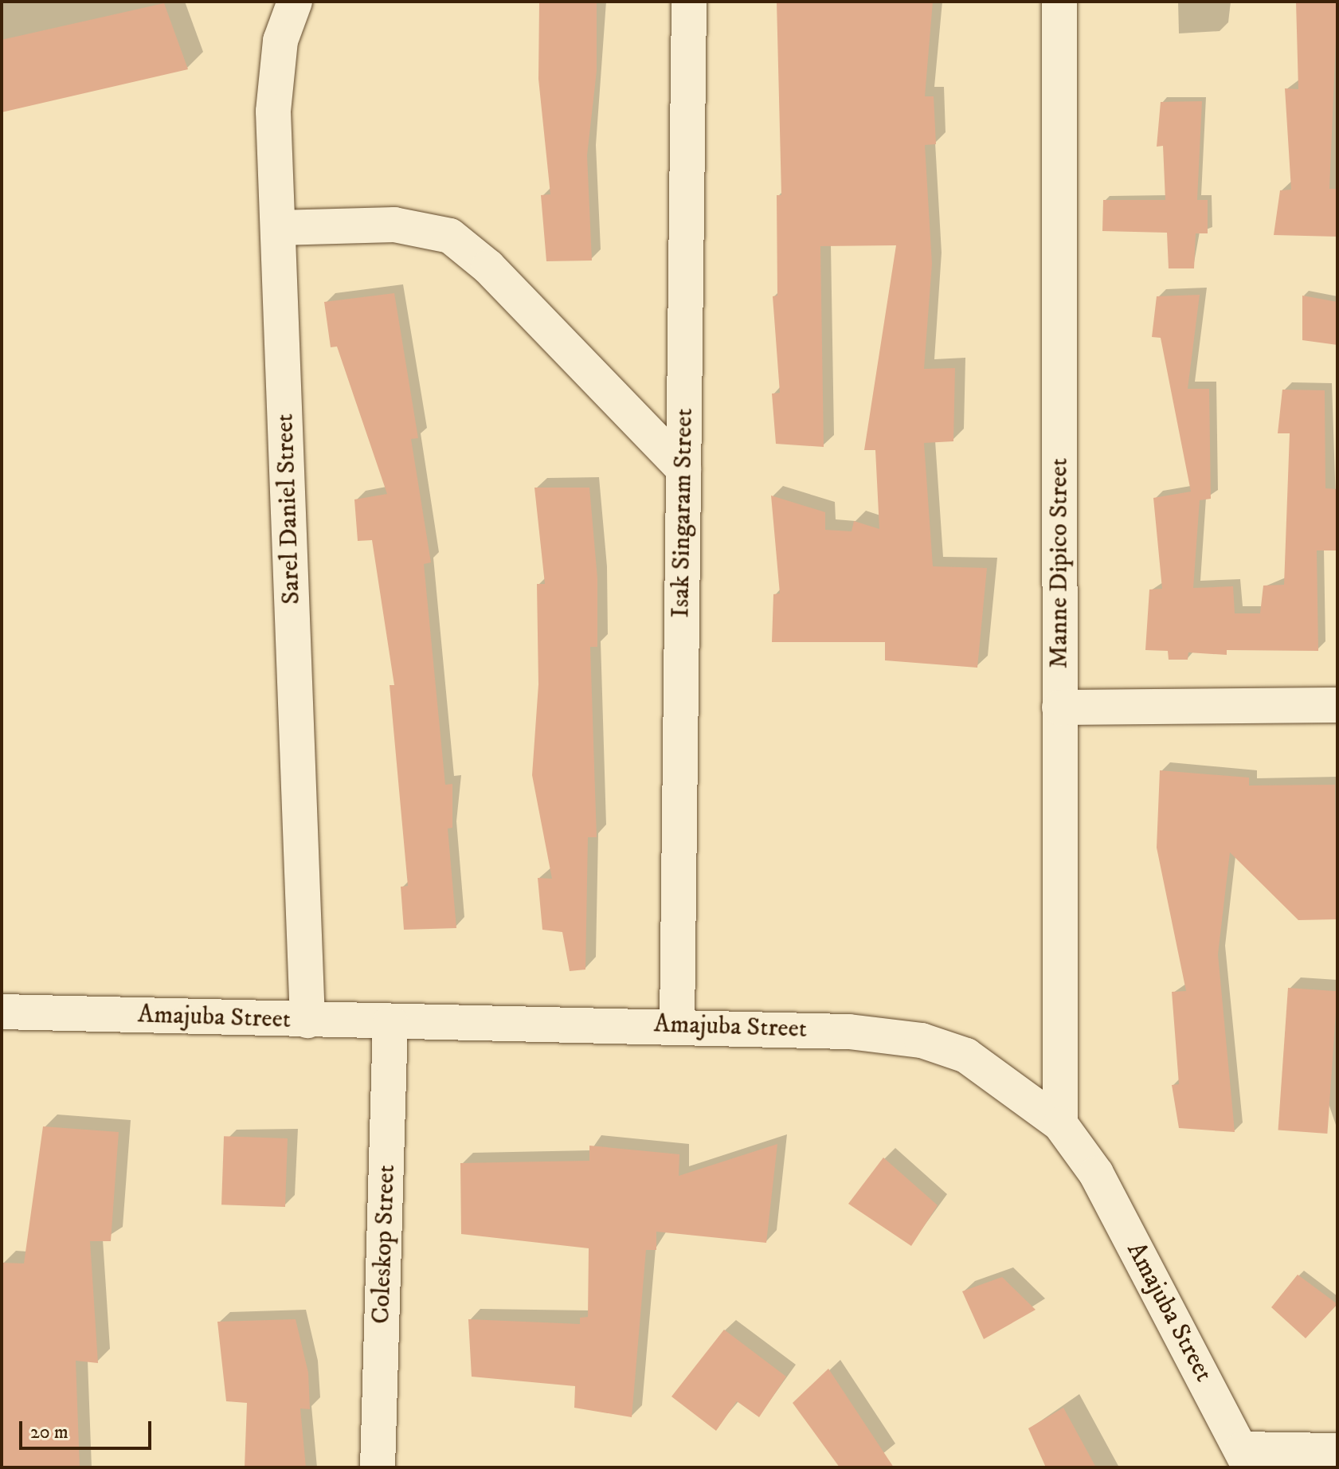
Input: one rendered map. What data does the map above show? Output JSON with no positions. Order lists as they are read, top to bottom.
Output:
{
  "streets": {
    "street": [
      "Sarel Daniel Street",
      "Isak Singaram Street",
      "Manne Dipico Street",
      "Amajuba Street",
      "Coleskop Street"
    ]
  },
  "crossings": [
    ["Sarel Daniel Street", "Amajuba Street"],
    ["Isak Singaram Street", "Amajuba Street"],
    ["Manne Dipico Street", "Amajuba Street"],
    ["Amajuba Street", "Coleskop Street"]
  ],
  "scale_bar": "20 m"
}
